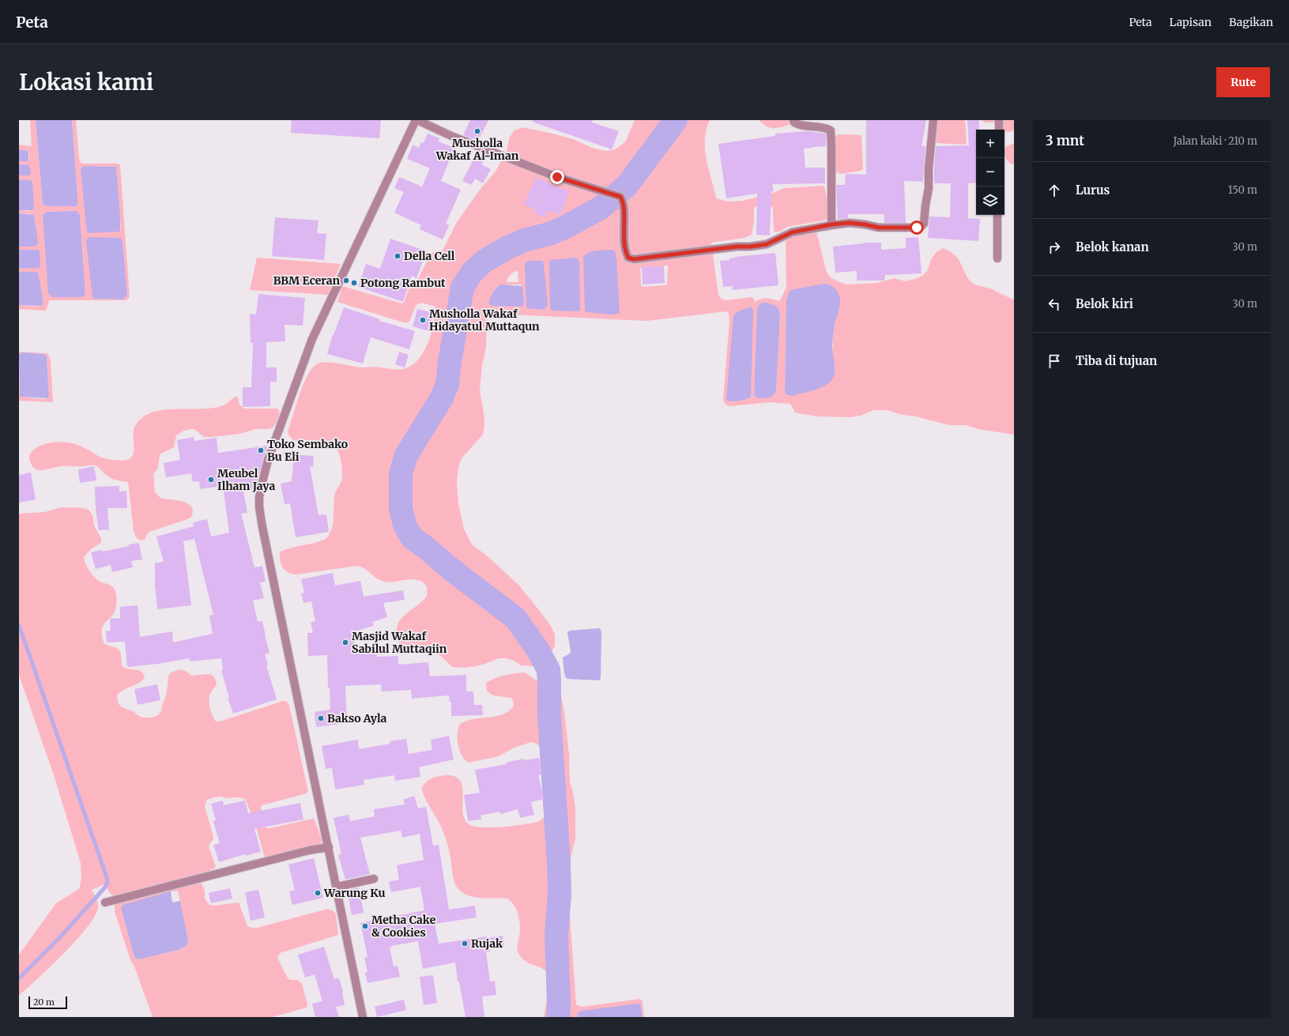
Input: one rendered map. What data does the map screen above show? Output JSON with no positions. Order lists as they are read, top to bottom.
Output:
{
  "places": [
    "Musholla Wakaf Al-Iman",
    "Della Cell",
    "BBM Eceran",
    "Potong Rambut",
    "Musholla Wakaf Hidayatul Muttaqun",
    "Toko Sembako Bu Eli",
    "Meubel Ilham Jaya",
    "Masjid Wakaf Sabilul Muttaqiin",
    "Bakso Ayla",
    "Warung Ku",
    "Metha Cake & Cookies",
    "Rujak"
  ],
  "scale_bar": "20 m",
  "page": {
    "header": "Peta",
    "nav": ["Peta", "Lapisan", "Bagikan"],
    "buttons": "Rute",
    "title": "Lokasi kami",
    "heading": ["3 mnt", "Jalan kaki · 210 m"],
    "map_buttons": ["+", "−"],
    "list": [
      ["Lurus", "150 m"],
      ["Belok kanan", "30 m"],
      ["Belok kiri", "30 m"],
      "Tiba di tujuan"
    ],
    "scale": "20 m"
  }
}
